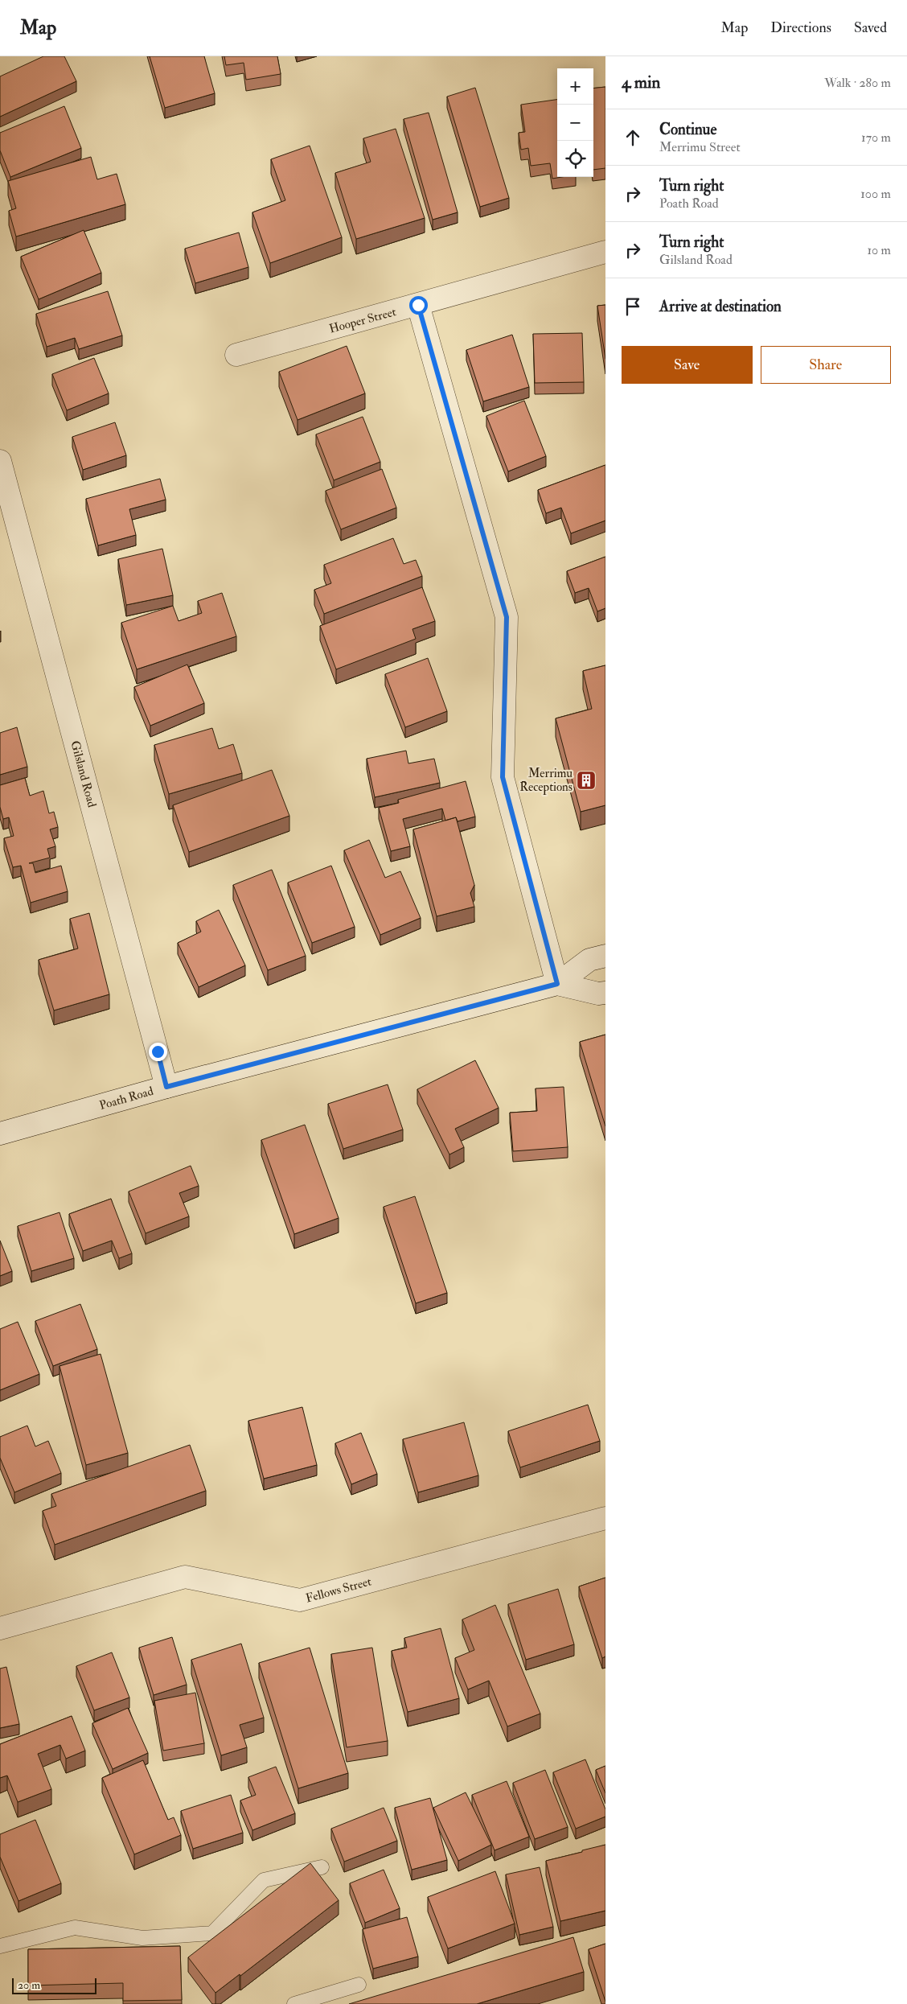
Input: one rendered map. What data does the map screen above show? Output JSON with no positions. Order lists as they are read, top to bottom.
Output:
{
  "streets": {
    "street": [
      "Hooper Street",
      "Gilsland Road",
      "Poath Road",
      "Fellows Street"
    ]
  },
  "crossings": [
    ["Gilsland Road", "Poath Road"]
  ],
  "places": {
    "building": ["Merrimu Receptions"]
  },
  "scale_bar": "20 m",
  "page": {
    "header": "Map",
    "nav": ["Map", "Directions", "Saved"],
    "heading": ["4 min", "Walk · 280 m"],
    "map_buttons": ["+", "−"],
    "list": [
      ["Continue", "Merrimu Street", "170 m"],
      ["Turn right", "Poath Road", "100 m"],
      ["Turn right", "Gilsland Road", "10 m"],
      "Arrive at destination"
    ],
    "buttons": ["Save", "Share"],
    "scale": "20 m"
  }
}
